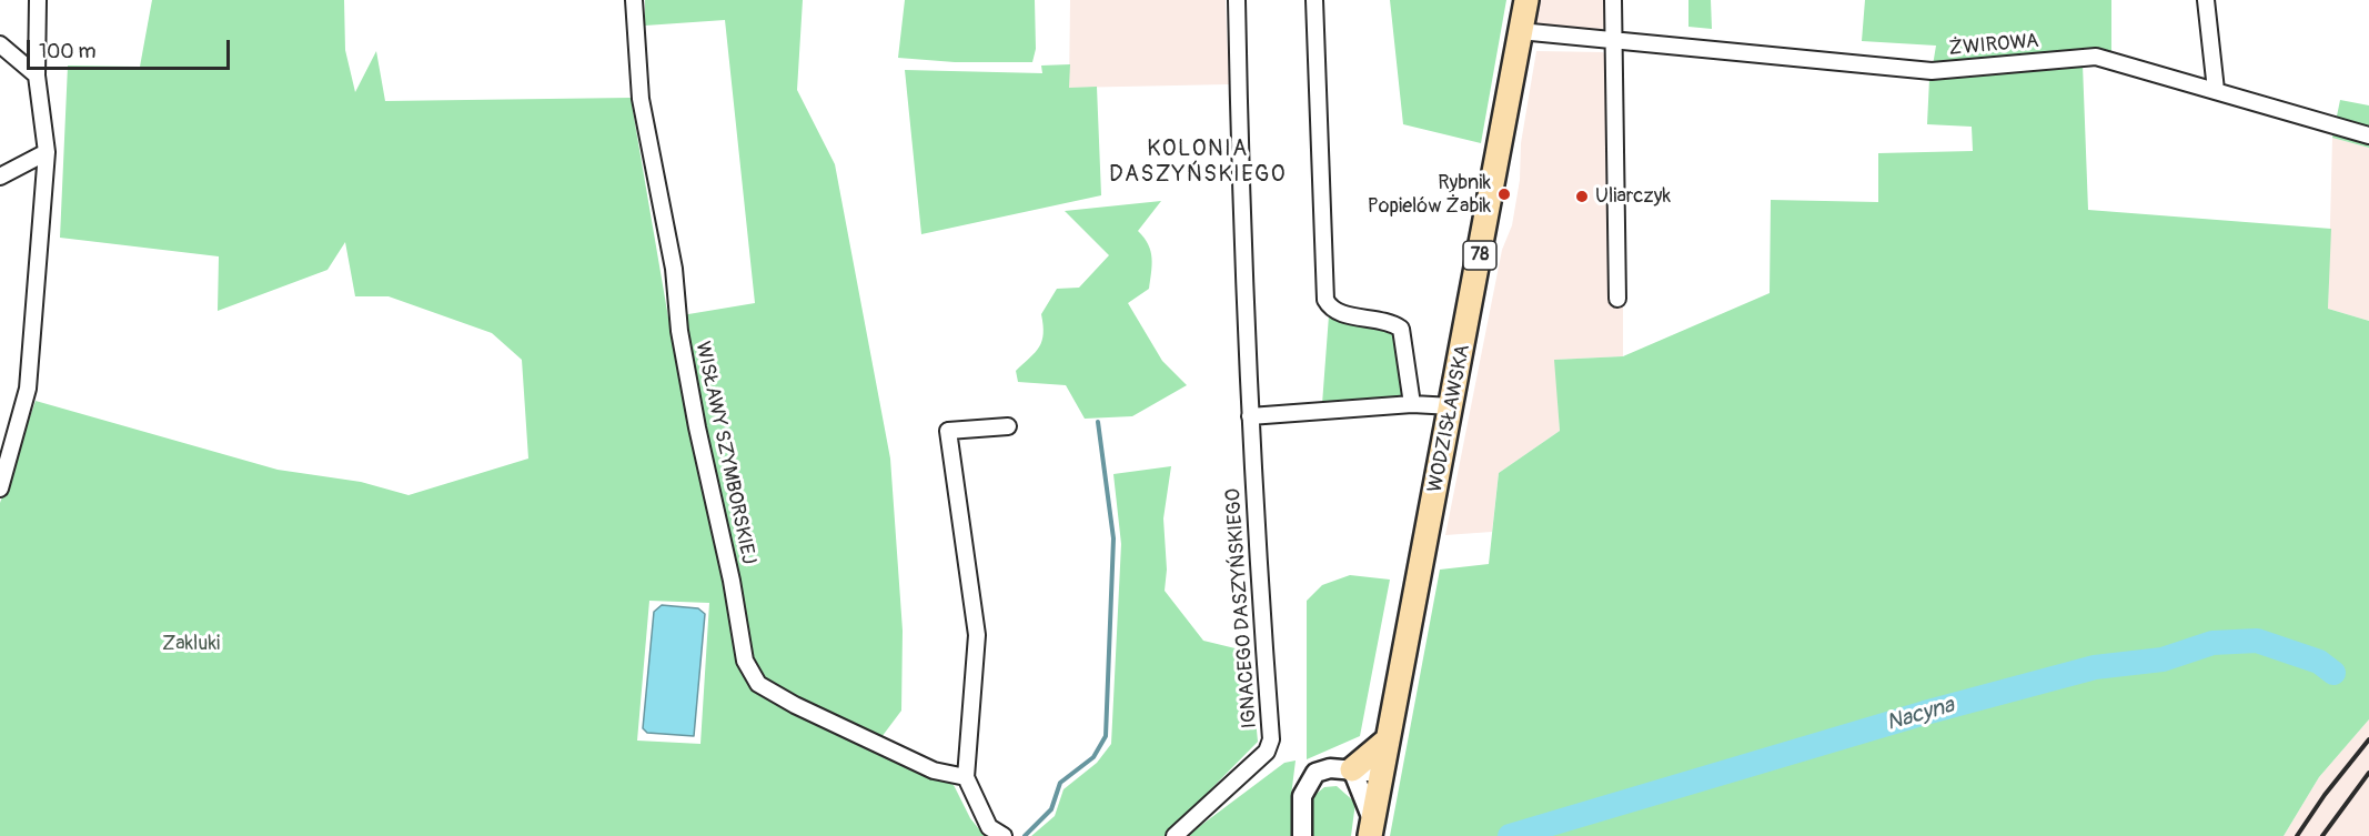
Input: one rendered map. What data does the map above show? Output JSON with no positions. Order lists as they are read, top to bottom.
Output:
{
  "streets": {
    "main road": ["78", "WODZISŁAWSKA"],
    "street": ["ŻWIROWA", "WISŁAWY SZYMBORSKIEJ", "IGNACEGO DASZYŃSKIEGO"]
  },
  "crossings": [
    ["ŻWIROWA", "WODZISŁAWSKA"]
  ],
  "districts": ["KOLONIA DASZYŃSKIEGO"],
  "water": ["Nacyna"],
  "parks": ["Zakluki"],
  "places": ["Rybnik Popielów Żabik", "Uliarczyk"],
  "scale_bar": "100 m"
}
